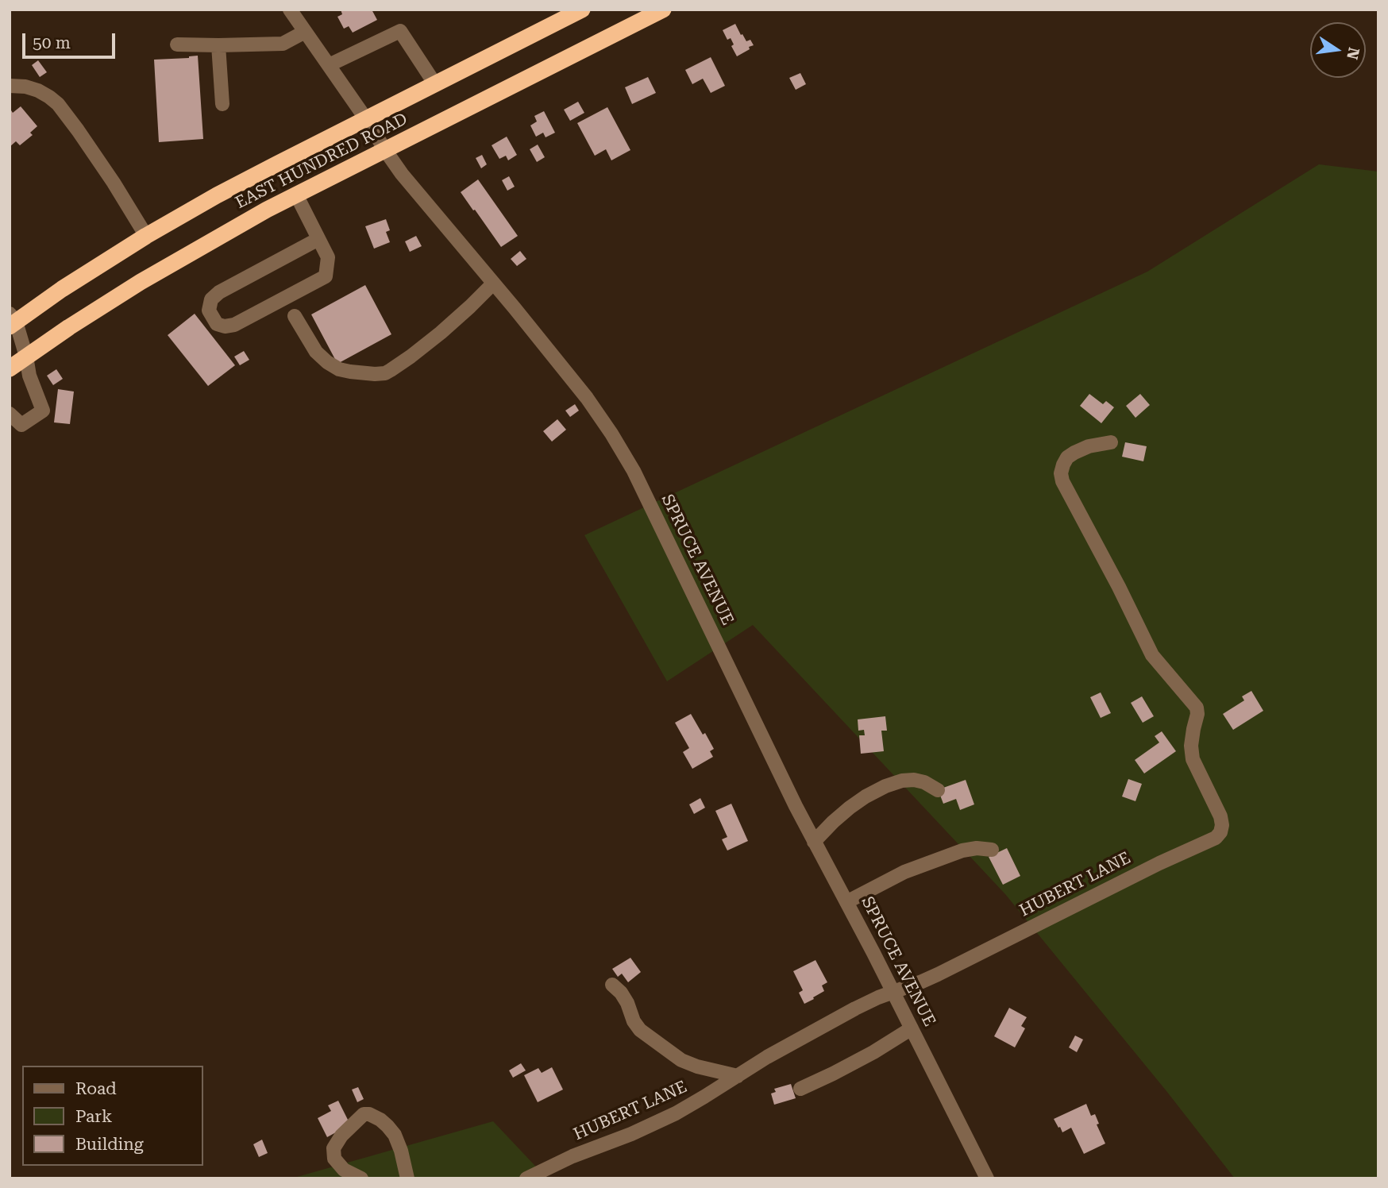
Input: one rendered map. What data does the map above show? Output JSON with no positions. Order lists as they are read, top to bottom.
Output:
{
  "streets": {
    "highway": ["EAST HUNDRED ROAD"],
    "street": ["SPRUCE AVENUE", "HUBERT LANE"]
  },
  "crossings": [
    ["EAST HUNDRED ROAD", "SPRUCE AVENUE"],
    ["SPRUCE AVENUE", "HUBERT LANE"]
  ],
  "legend": ["Road", "Park", "Building"],
  "scale_bar": "50 m",
  "north": "right"
}
